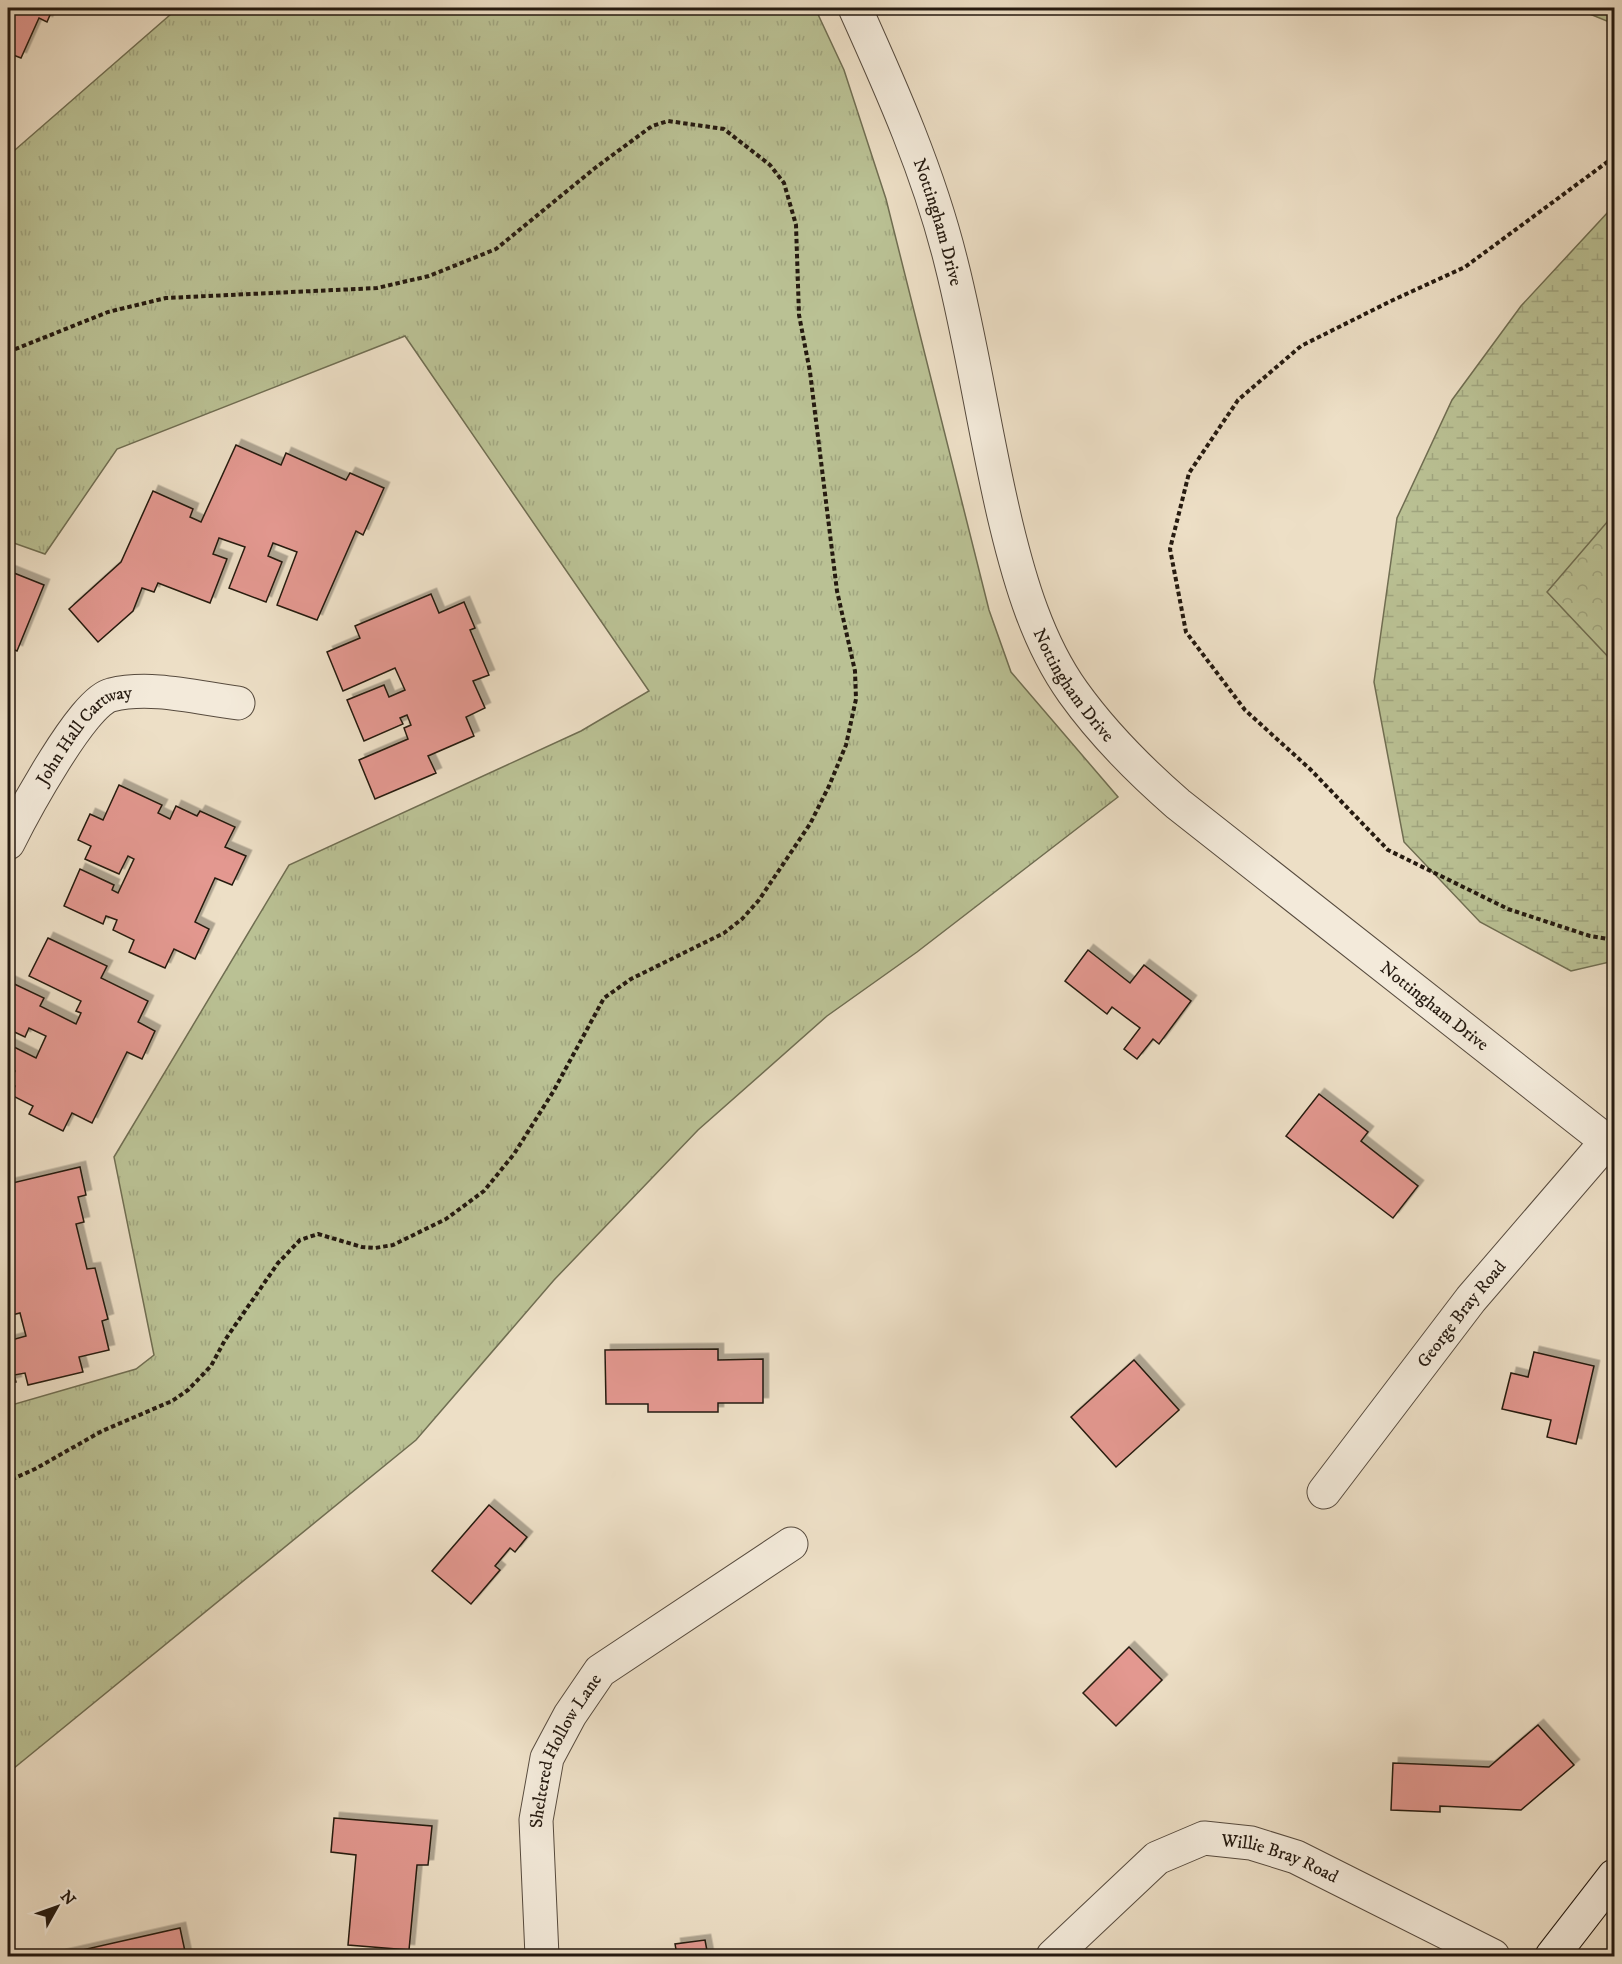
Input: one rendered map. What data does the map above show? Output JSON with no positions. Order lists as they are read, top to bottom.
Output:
{
  "streets": {
    "street": [
      "Nottingham Drive",
      "John Hall Cartway",
      "George Bray Road",
      "Sheltered Hollow Lane",
      "Willie Bray Road"
    ]
  },
  "crossings": [
    ["Nottingham Drive", "George Bray Road"]
  ],
  "north": "top right"
}
